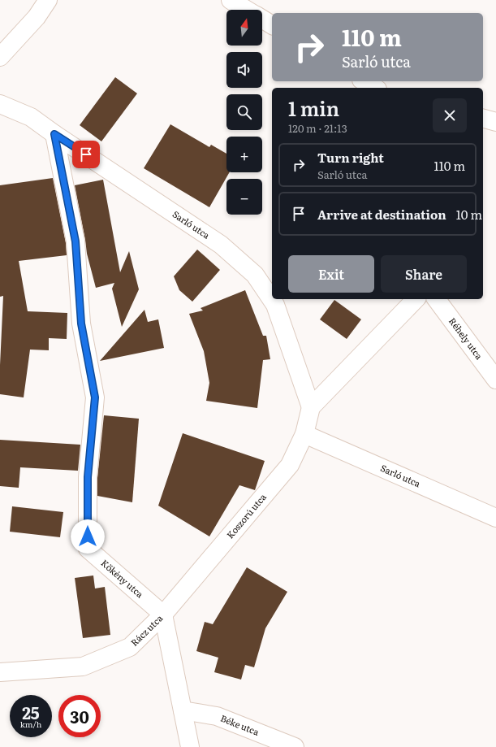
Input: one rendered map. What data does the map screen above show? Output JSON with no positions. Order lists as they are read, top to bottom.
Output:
{
  "streets": {
    "street": [
      "Sarló utca",
      "Réhely utca",
      "Koszorú utca",
      "Kökény utca",
      "Rácz utca",
      "Béke utca"
    ]
  },
  "crossings": [
    ["Sarló utca", "Koszorú utca"],
    ["Sarló utca", "Kökény utca"],
    ["Koszorú utca", "Kökény utca"],
    ["Koszorú utca", "Rácz utca"],
    ["Kökény utca", "Rácz utca"],
    ["Rácz utca", "Béke utca"]
  ],
  "north": "top",
  "page": {
    "map_buttons": ["+", "−"],
    "turn": ["110 m", "Sarló utca"],
    "heading": ["1 min", "120 m · 21:13"],
    "list": [
      {
        "name": "Turn right",
        "note": "Sarló utca",
        "value": "110 m"
      },
      {
        "name": "Arrive at destination",
        "value": "10 m"
      }
    ],
    "buttons": ["Exit", "Share"],
    "speed": "25 km/h",
    "limit": "30"
  }
}
